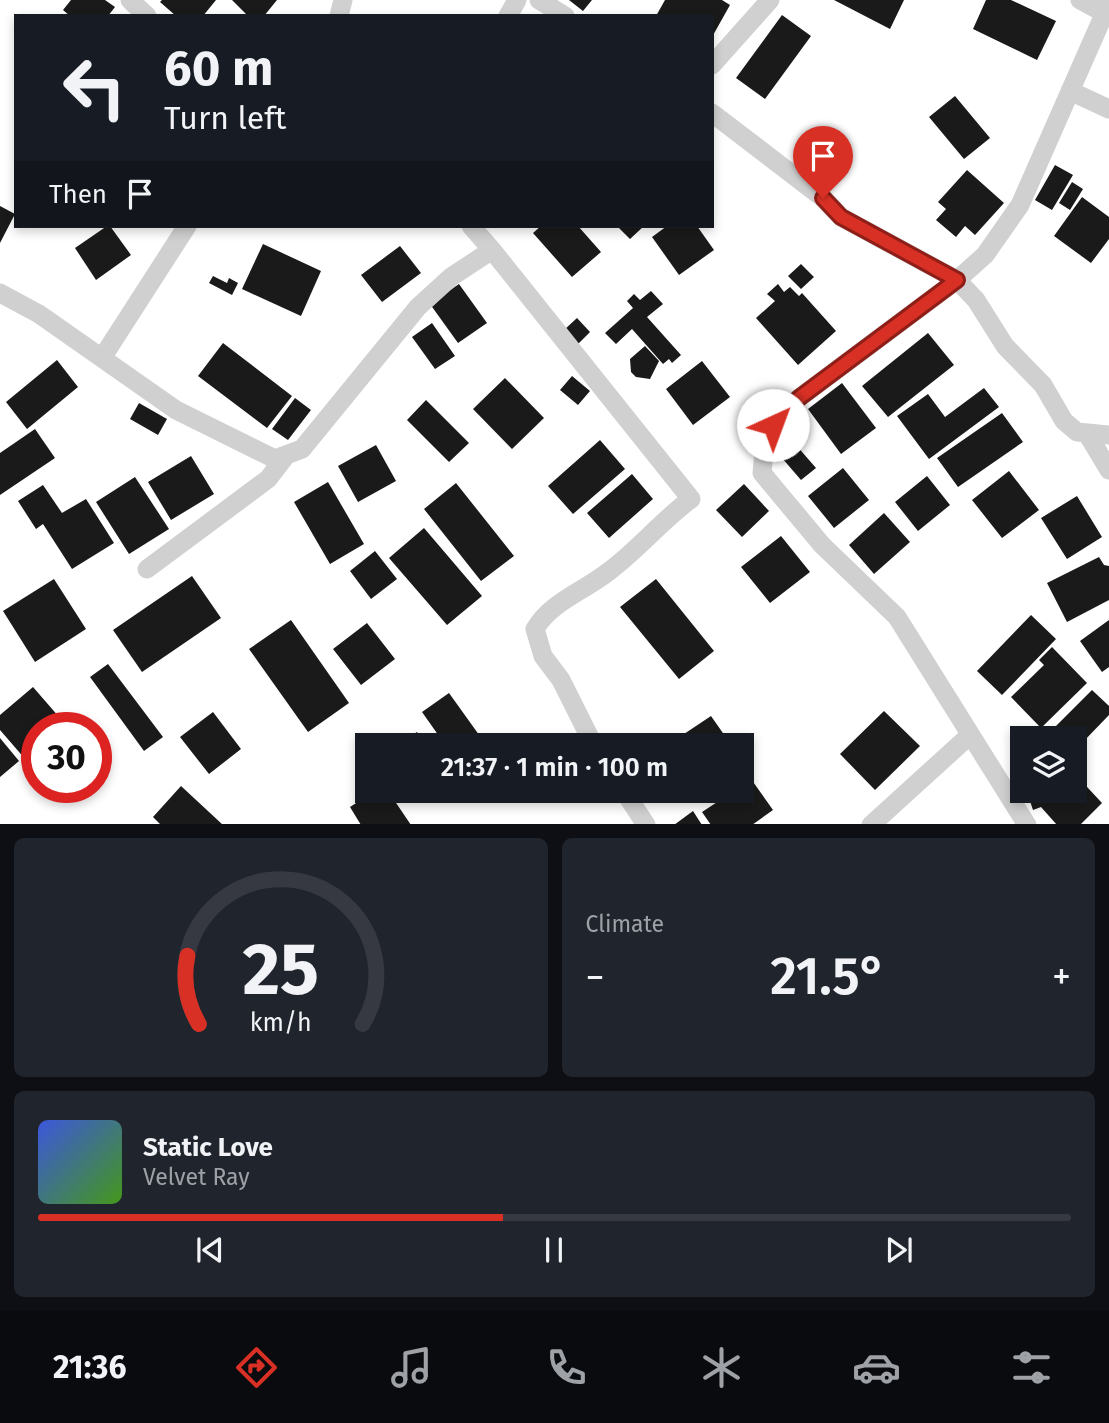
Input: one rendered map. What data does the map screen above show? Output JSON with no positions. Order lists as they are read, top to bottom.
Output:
{
  "page": {
    "turn": ["60 m", "Turn left"],
    "then": "Then",
    "limit": "30",
    "trip": "21:37 · 1 min · 100 m",
    "tile": "Climate",
    "heat": ["−", "21.5°", "+"],
    "song": ["Static Love", "Velvet Ray"],
    "tabs": "21:36",
    "gauge": ["25", "km/h"]
  }
}
